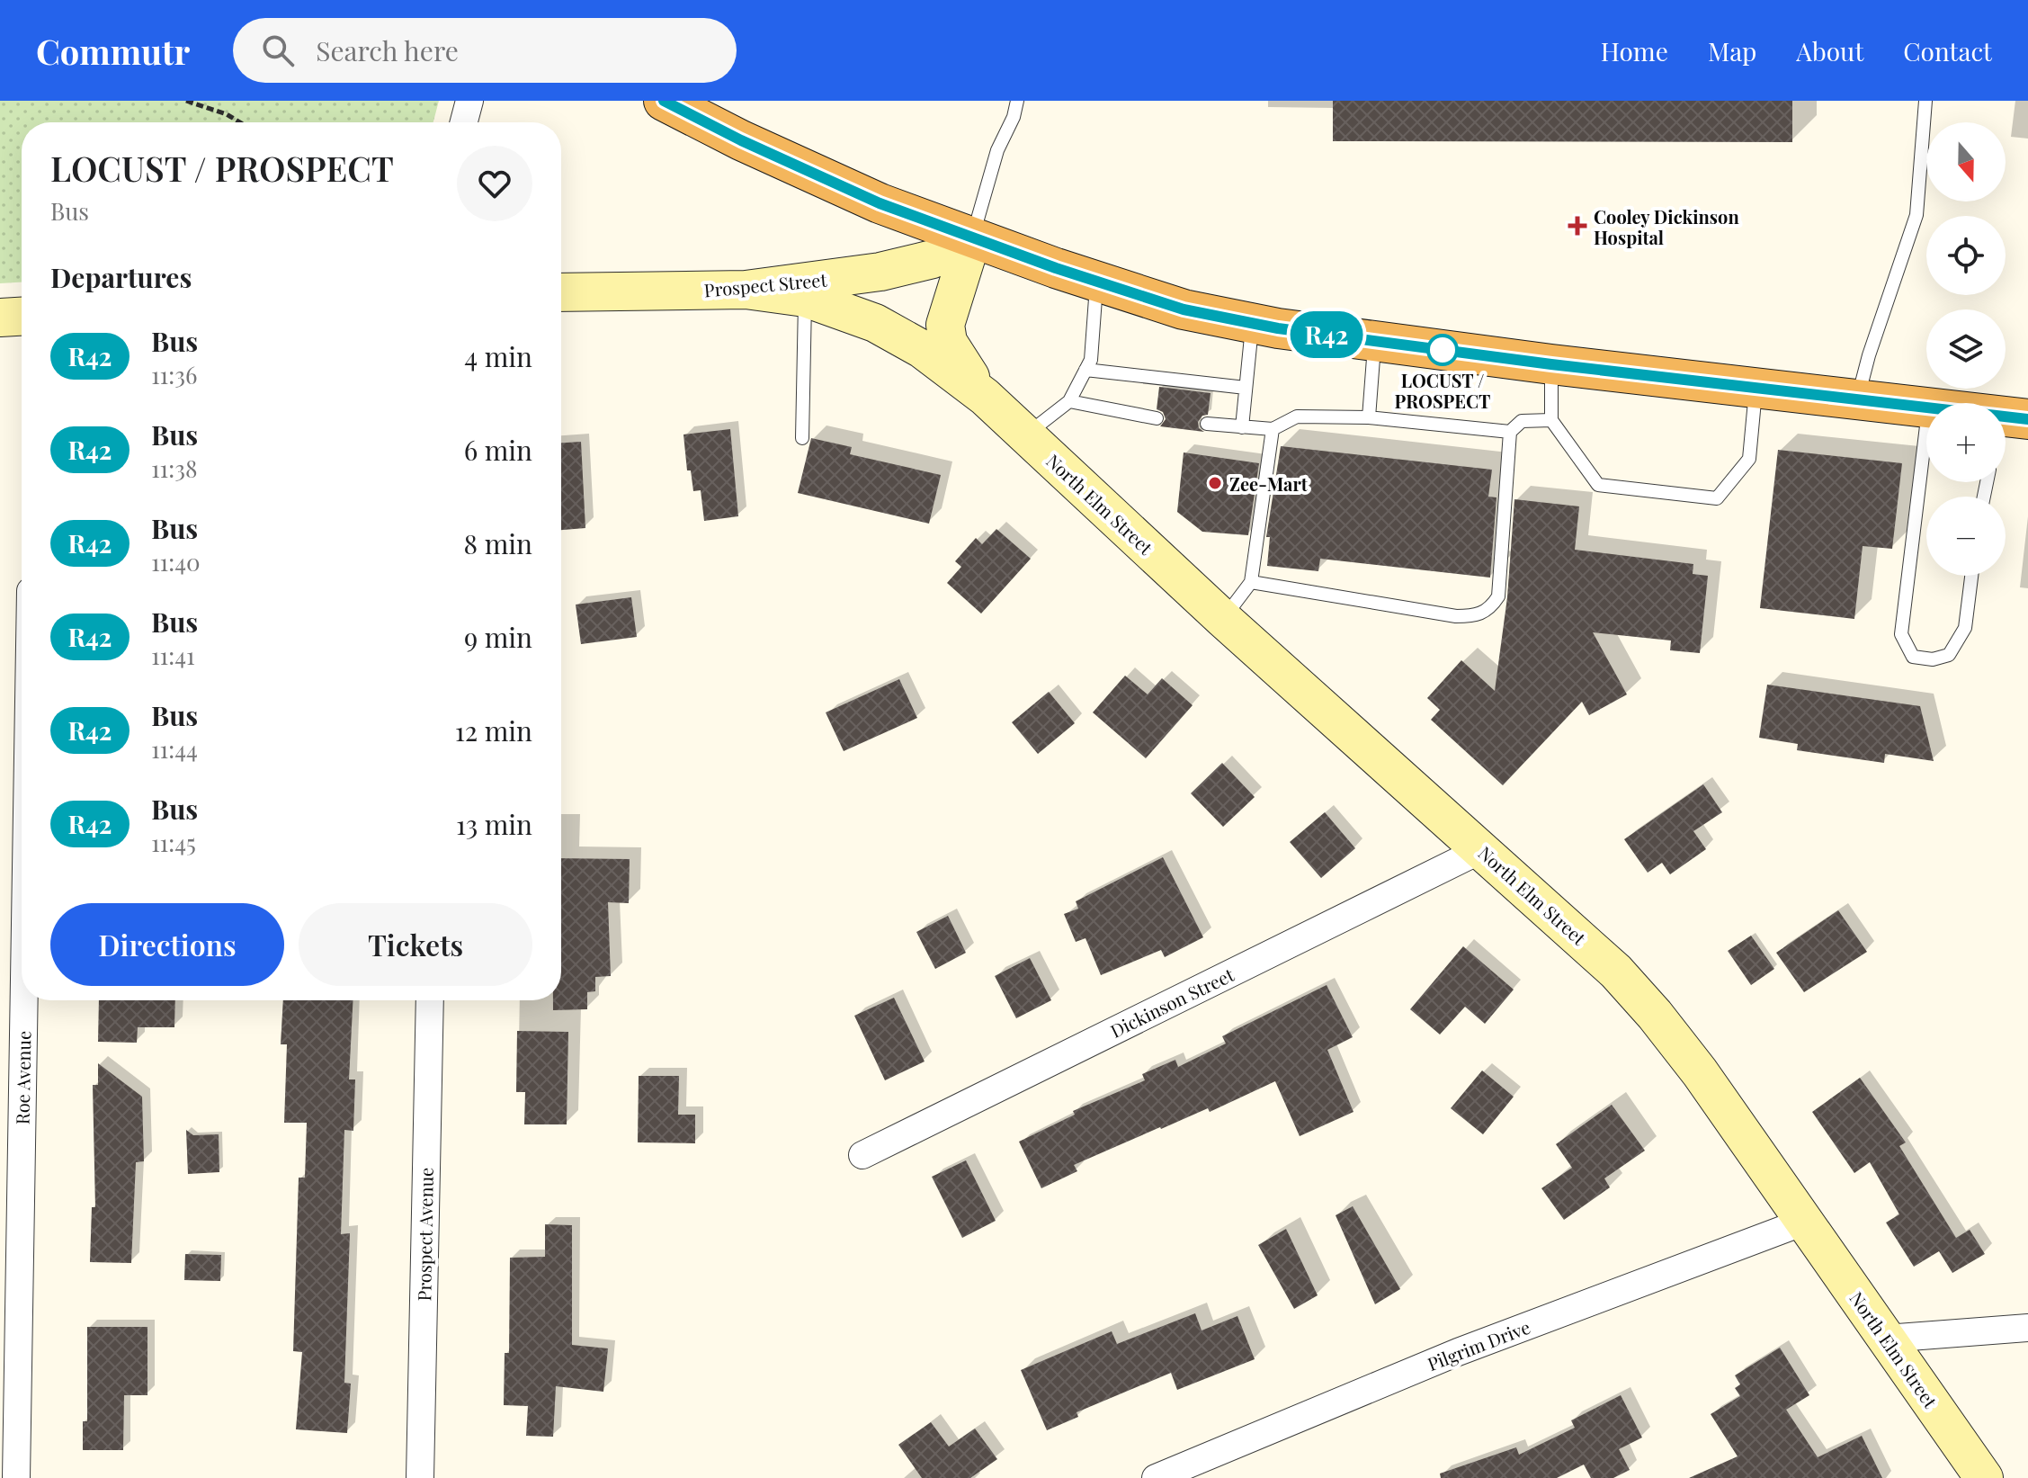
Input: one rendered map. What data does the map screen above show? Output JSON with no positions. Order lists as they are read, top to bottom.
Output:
{
  "streets": {
    "main road": ["Prospect Street", "North Elm Street"],
    "street": [
      "Dickinson Street",
      "Roe Avenue",
      "Prospect Avenue",
      "Pilgrim Drive"
    ]
  },
  "crossings": [
    ["Prospect Street", "North Elm Street"],
    ["North Elm Street", "Dickinson Street"],
    ["North Elm Street", "Pilgrim Drive"]
  ],
  "places": {
    "health": ["Cooley Dickinson Hospital"],
    "other": ["LOCUST / PROSPECT", "Zee-Mart"]
  },
  "lines": ["bus line R42"],
  "north": "bottom",
  "page": {
    "header": "Commutr",
    "search": "Search here",
    "nav": [
      "Home",
      "Map",
      "About",
      "Contact"
    ],
    "on_map": "R42",
    "map_buttons": ["+", "−"],
    "heading": [
      ["LOCUST / PROSPECT", "Bus"],
      "Departures"
    ],
    "list": [
      {
        "mark": "R42",
        "name": "Bus",
        "note": "11:36",
        "value": "4 min"
      },
      {
        "mark": "R42",
        "name": "Bus",
        "note": "11:38",
        "value": "6 min"
      },
      {
        "mark": "R42",
        "name": "Bus",
        "note": "11:40",
        "value": "8 min"
      },
      {
        "mark": "R42",
        "name": "Bus",
        "note": "11:41",
        "value": "9 min"
      },
      {
        "mark": "R42",
        "name": "Bus",
        "note": "11:44",
        "value": "12 min"
      },
      {
        "mark": "R42",
        "name": "Bus",
        "note": "11:45",
        "value": "13 min"
      }
    ],
    "buttons": ["Directions", "Tickets"]
  }
}
